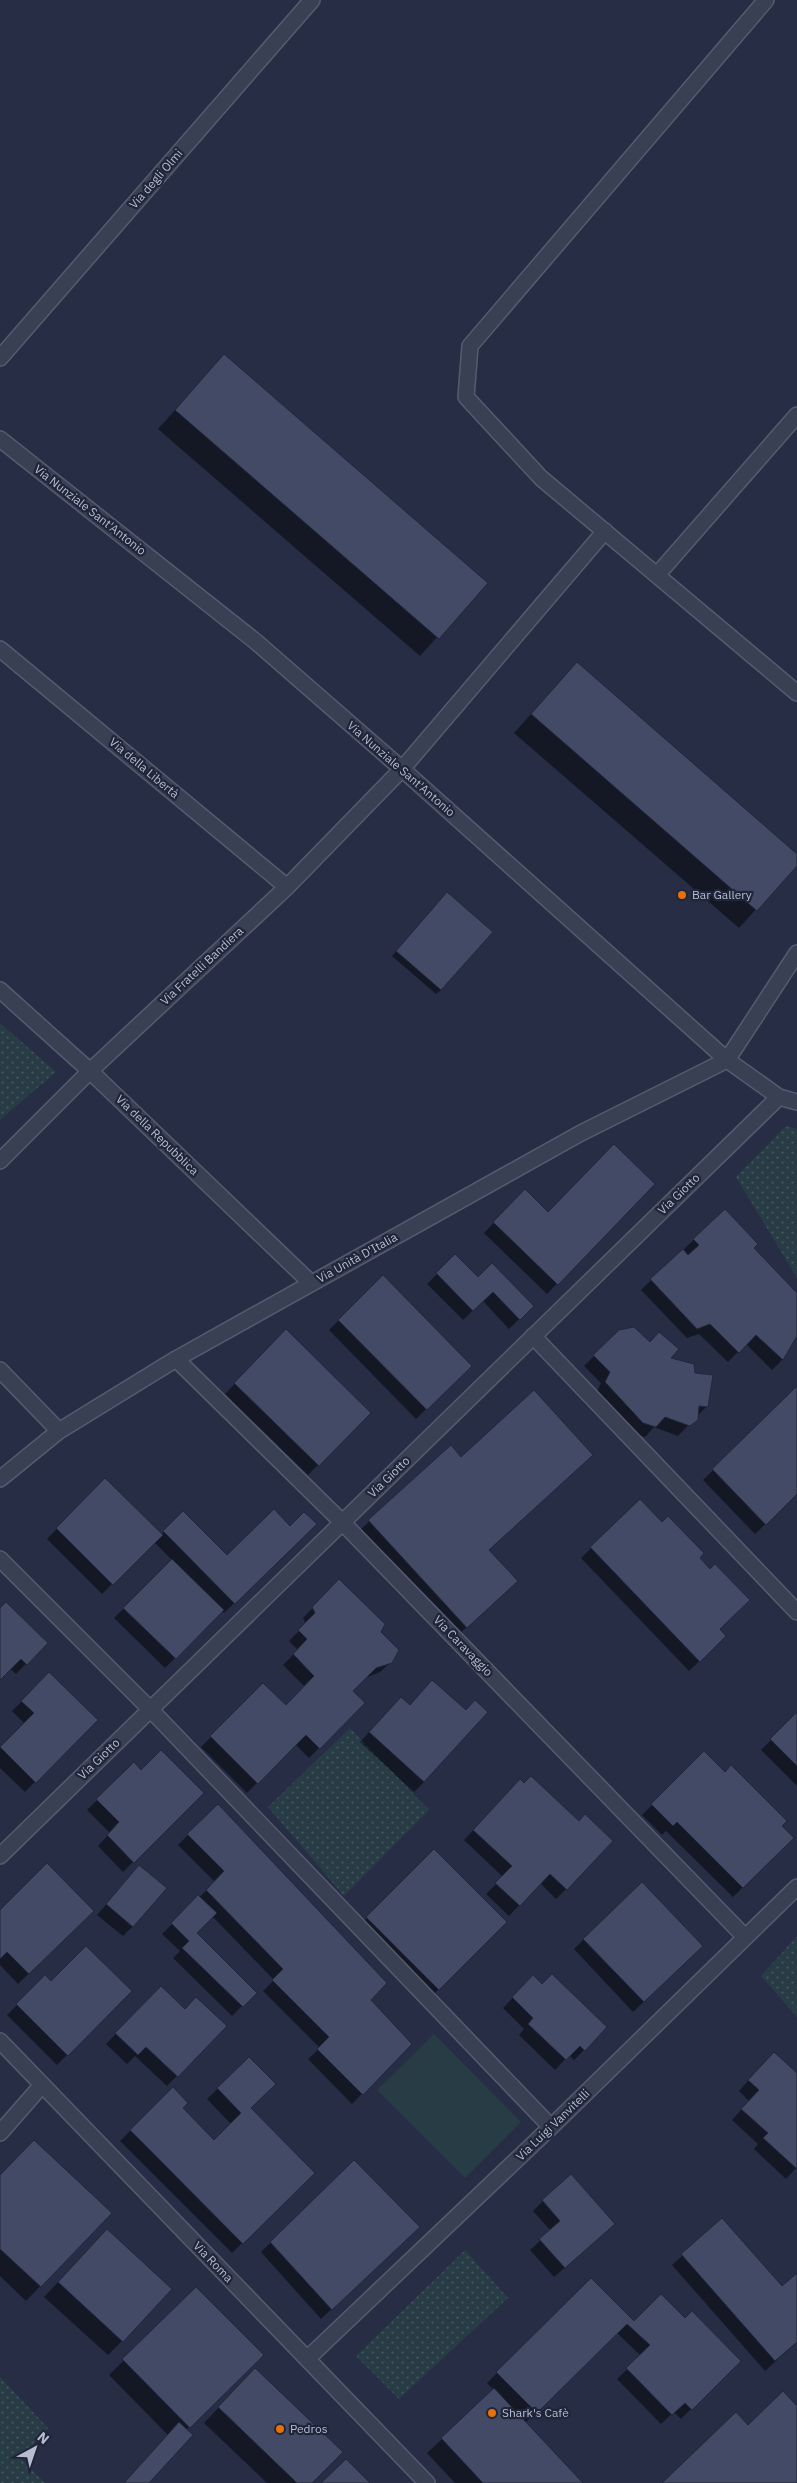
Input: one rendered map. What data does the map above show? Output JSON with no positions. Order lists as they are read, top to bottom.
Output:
{
  "streets": {
    "street": [
      "Via degli Olmi",
      "Via Nunziale Sant'Antonio",
      "Via della Libertà",
      "Via Fratelli Bandiera",
      "Via della Repubblica",
      "Via Giotto",
      "Via Unità D'Italia",
      "Via Caravaggio",
      "Via Luigi Vanvitelli",
      "Via Roma"
    ]
  },
  "crossings": [
    ["Via Nunziale Sant'Antonio", "Via Fratelli Bandiera"],
    ["Via Nunziale Sant'Antonio", "Via Giotto"],
    ["Via Nunziale Sant'Antonio", "Via Unità D'Italia"],
    ["Via della Libertà", "Via Fratelli Bandiera"],
    ["Via Fratelli Bandiera", "Via della Repubblica"],
    ["Via della Repubblica", "Via Unità D'Italia"],
    ["Via Giotto", "Via Caravaggio"],
    ["Via Unità D'Italia", "Via Caravaggio"],
    ["Via Caravaggio", "Via Luigi Vanvitelli"],
    ["Via Luigi Vanvitelli", "Via Roma"]
  ],
  "places": ["Bar Gallery", "Shark's Cafè", "Pedros"],
  "north": "top right"
}
